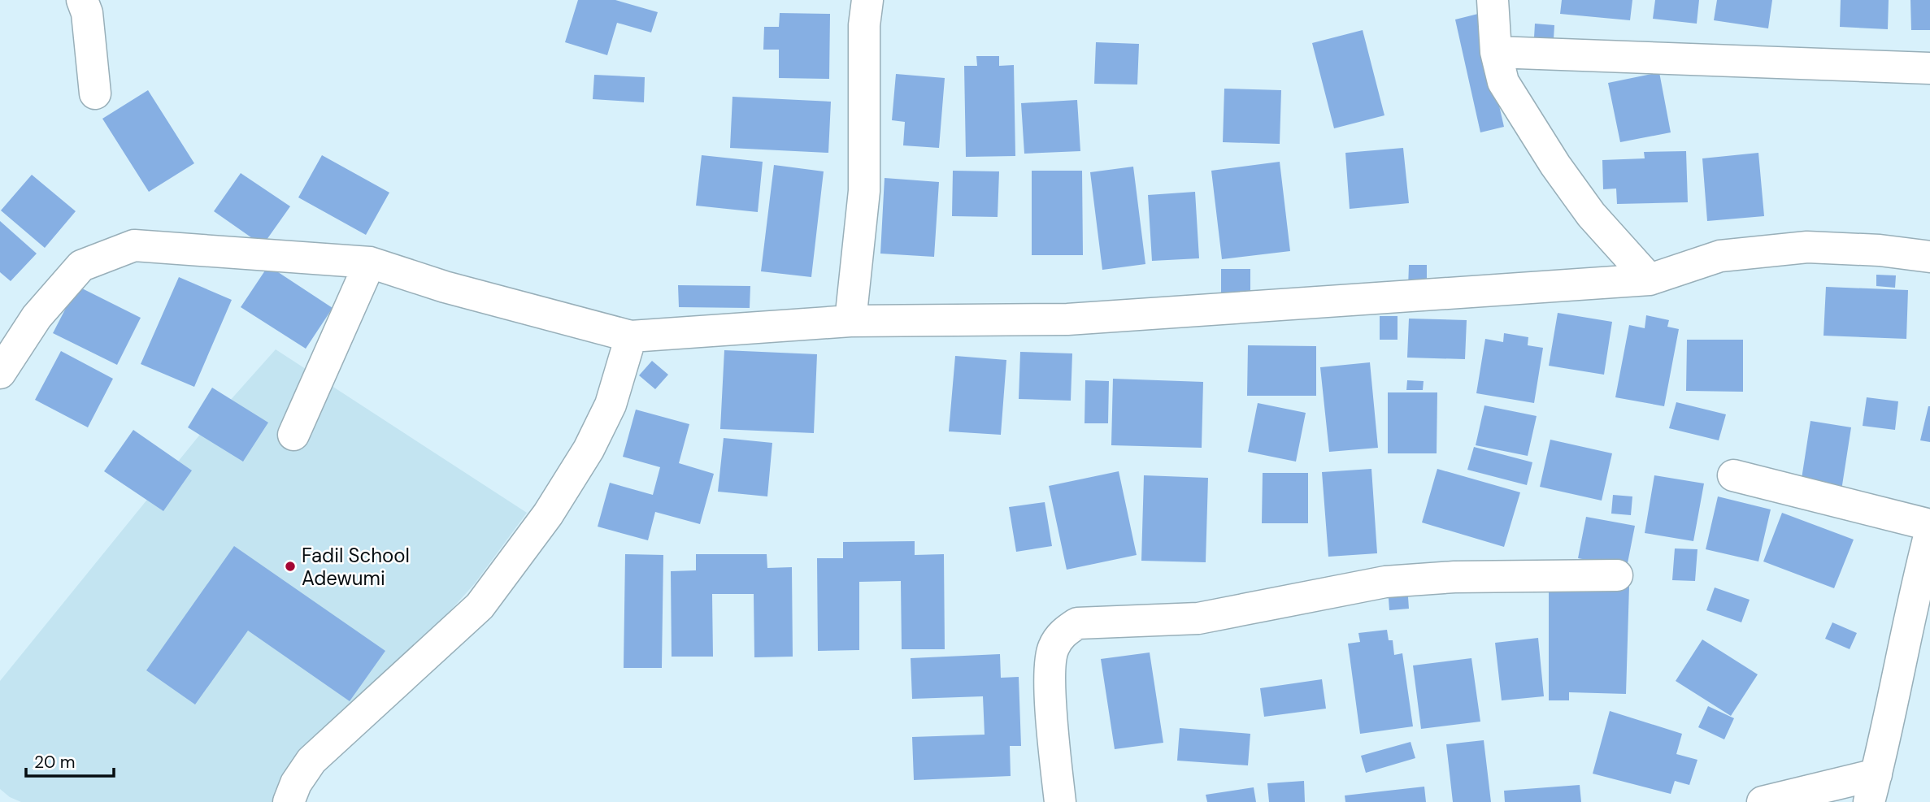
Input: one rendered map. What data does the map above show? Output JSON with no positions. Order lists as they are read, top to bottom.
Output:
{
  "places": ["Fadil School Adewumi"],
  "scale_bar": "20 m"
}
